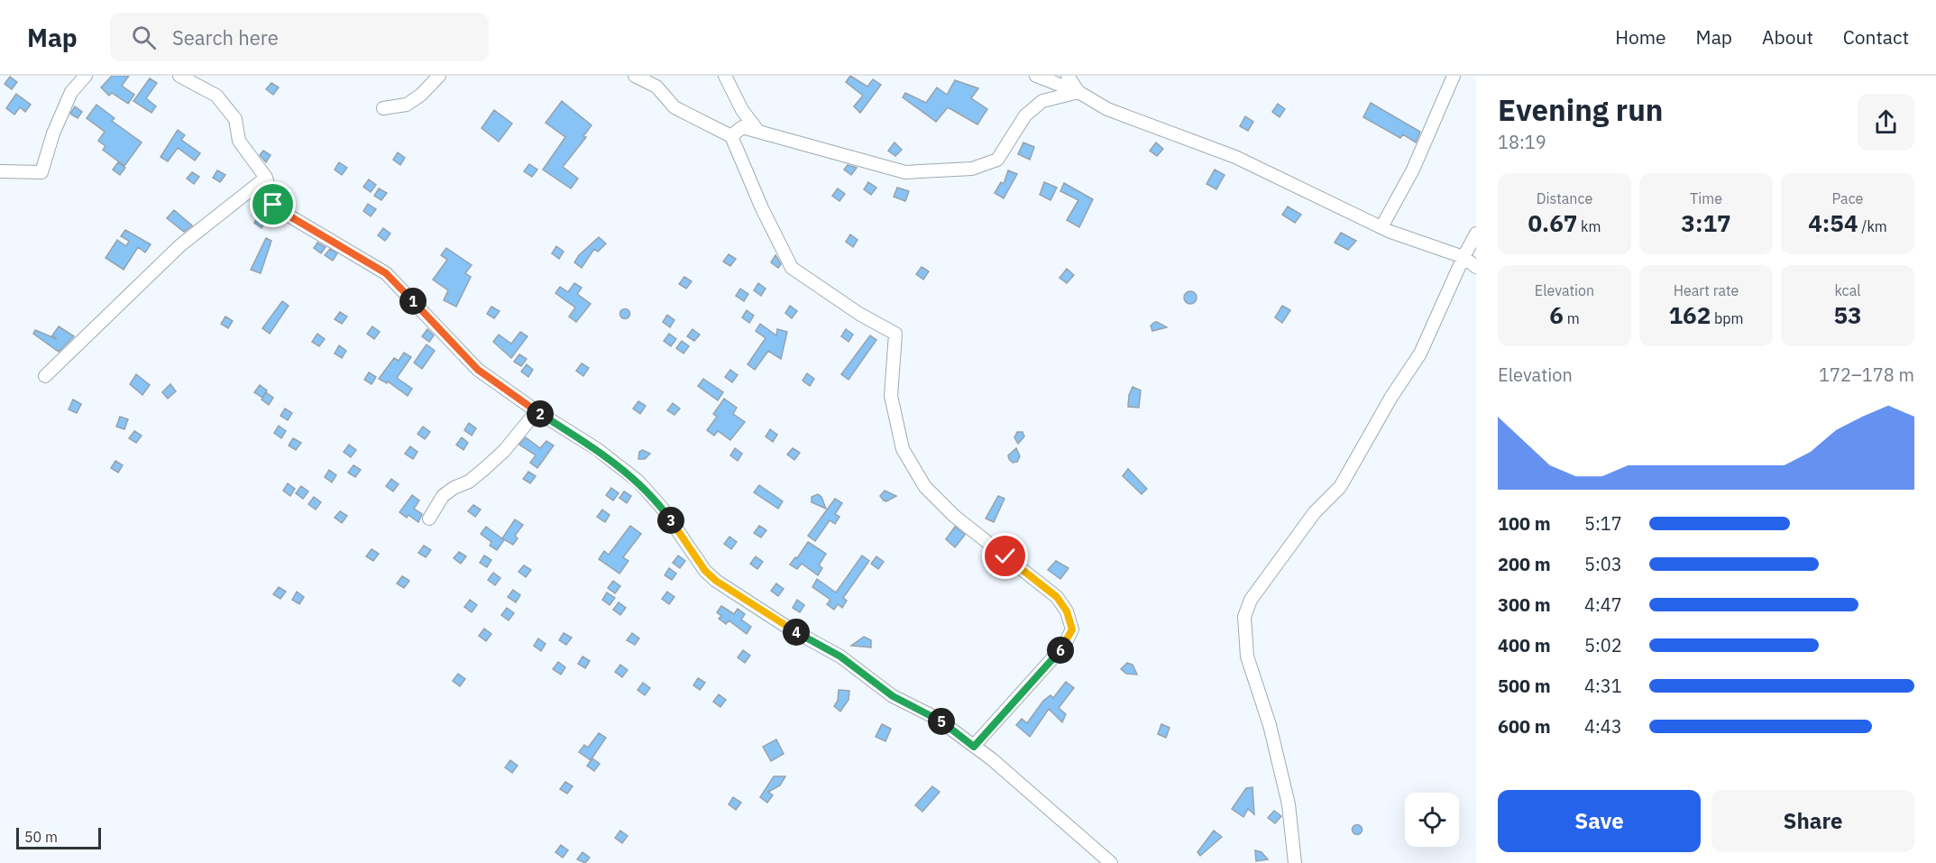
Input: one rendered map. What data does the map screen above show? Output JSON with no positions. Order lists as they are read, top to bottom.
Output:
{
  "scale_bar": "50 m",
  "page": {
    "header": "Map",
    "search": "Search here",
    "nav": [
      "Home",
      "Map",
      "About",
      "Contact"
    ],
    "heading": ["Evening run", "18:19"],
    "stats": [
      ["Distance", "0.67 km"],
      ["Time", "3:17"],
      ["Pace", "4:54 /km"],
      ["Elevation", "6 m"],
      ["Heart rate", "162 bpm"],
      ["kcal", "53"]
    ],
    "pins": [
      "1",
      "2",
      "3",
      "4",
      "6",
      "5"
    ],
    "chart": ["Elevation", "172–178 m"],
    "list": [
      {
        "name": "100 m",
        "note": "5:17"
      },
      {
        "name": "200 m",
        "note": "5:03"
      },
      {
        "name": "300 m",
        "note": "4:47"
      },
      {
        "name": "400 m",
        "note": "5:02"
      },
      {
        "name": "500 m",
        "note": "4:31"
      },
      {
        "name": "600 m",
        "note": "4:43"
      }
    ],
    "buttons": ["Save", "Share"],
    "scale": "50 m"
  }
}
